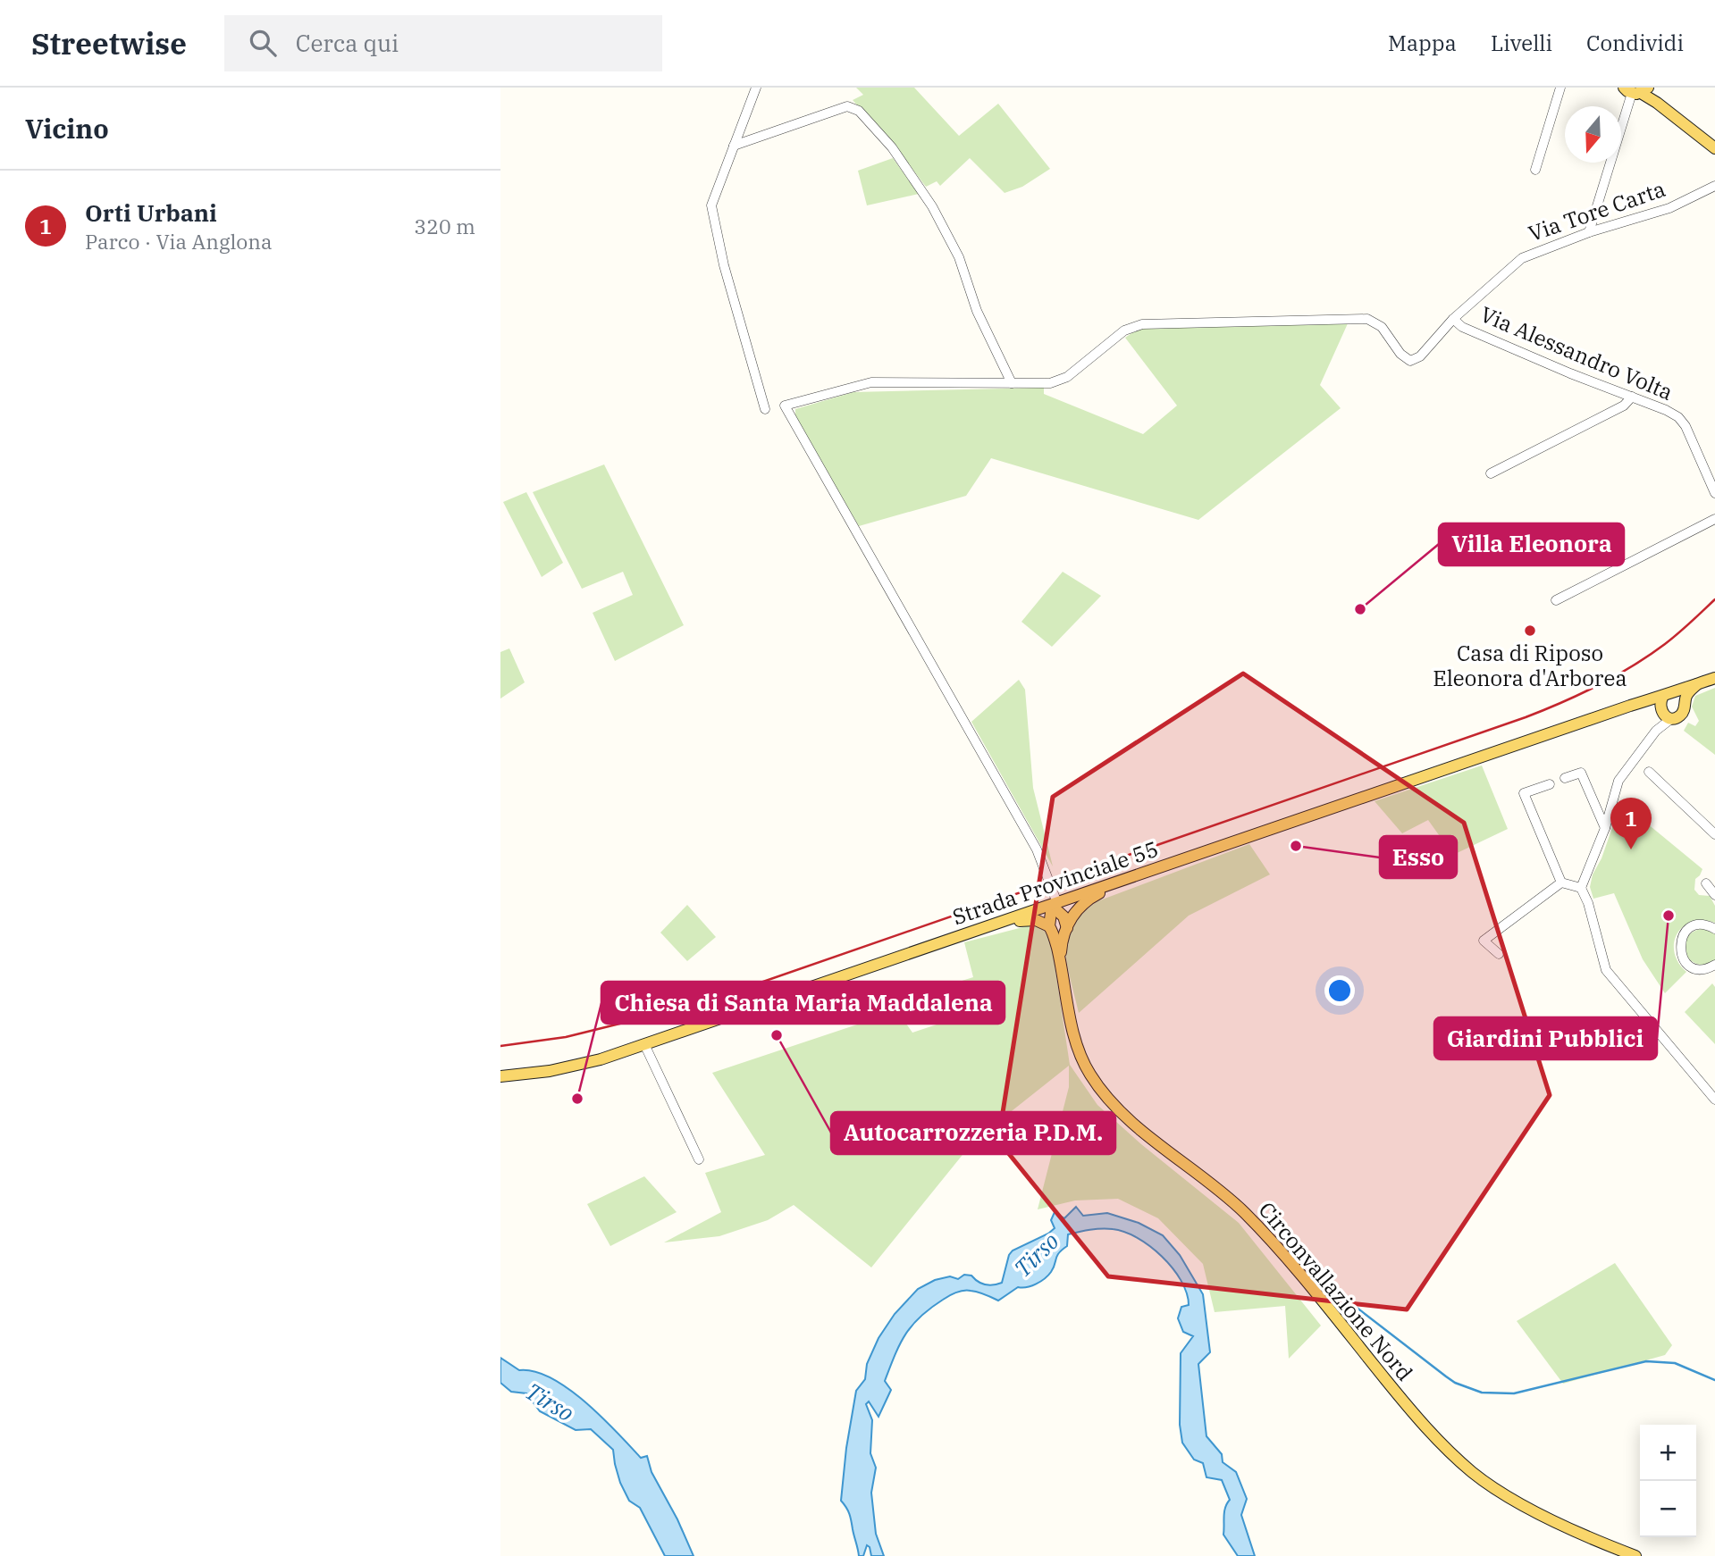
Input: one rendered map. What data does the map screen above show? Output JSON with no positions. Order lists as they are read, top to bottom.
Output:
{
  "streets": {
    "main road": ["Strada Provinciale 55", "Circonvallazione Nord"],
    "street": ["Via Tore Carta", "Via Alessandro Volta"]
  },
  "crossings": [
    ["Via Tore Carta", "Via Alessandro Volta"],
    ["Strada Provinciale 55", "Circonvallazione Nord"]
  ],
  "water": ["Tirso"],
  "places": [
    "Villa Eleonora",
    "Casa di Riposo Eleonora d'Arborea",
    "Esso",
    "Giardini Pubblici",
    "Autocarrozzeria P.D.M.",
    "Chiesa di Santa Maria Maddalena"
  ],
  "north": "bottom",
  "page": {
    "header": "Streetwise",
    "search": "Cerca qui",
    "nav": ["Mappa", "Livelli", "Condividi"],
    "heading": "Vicino",
    "list": [
      {
        "mark": "1",
        "name": "Orti Urbani",
        "note": "Parco · Via Anglona",
        "value": "320 m"
      }
    ],
    "pins": "1",
    "map_buttons": ["+", "−"]
  }
}
